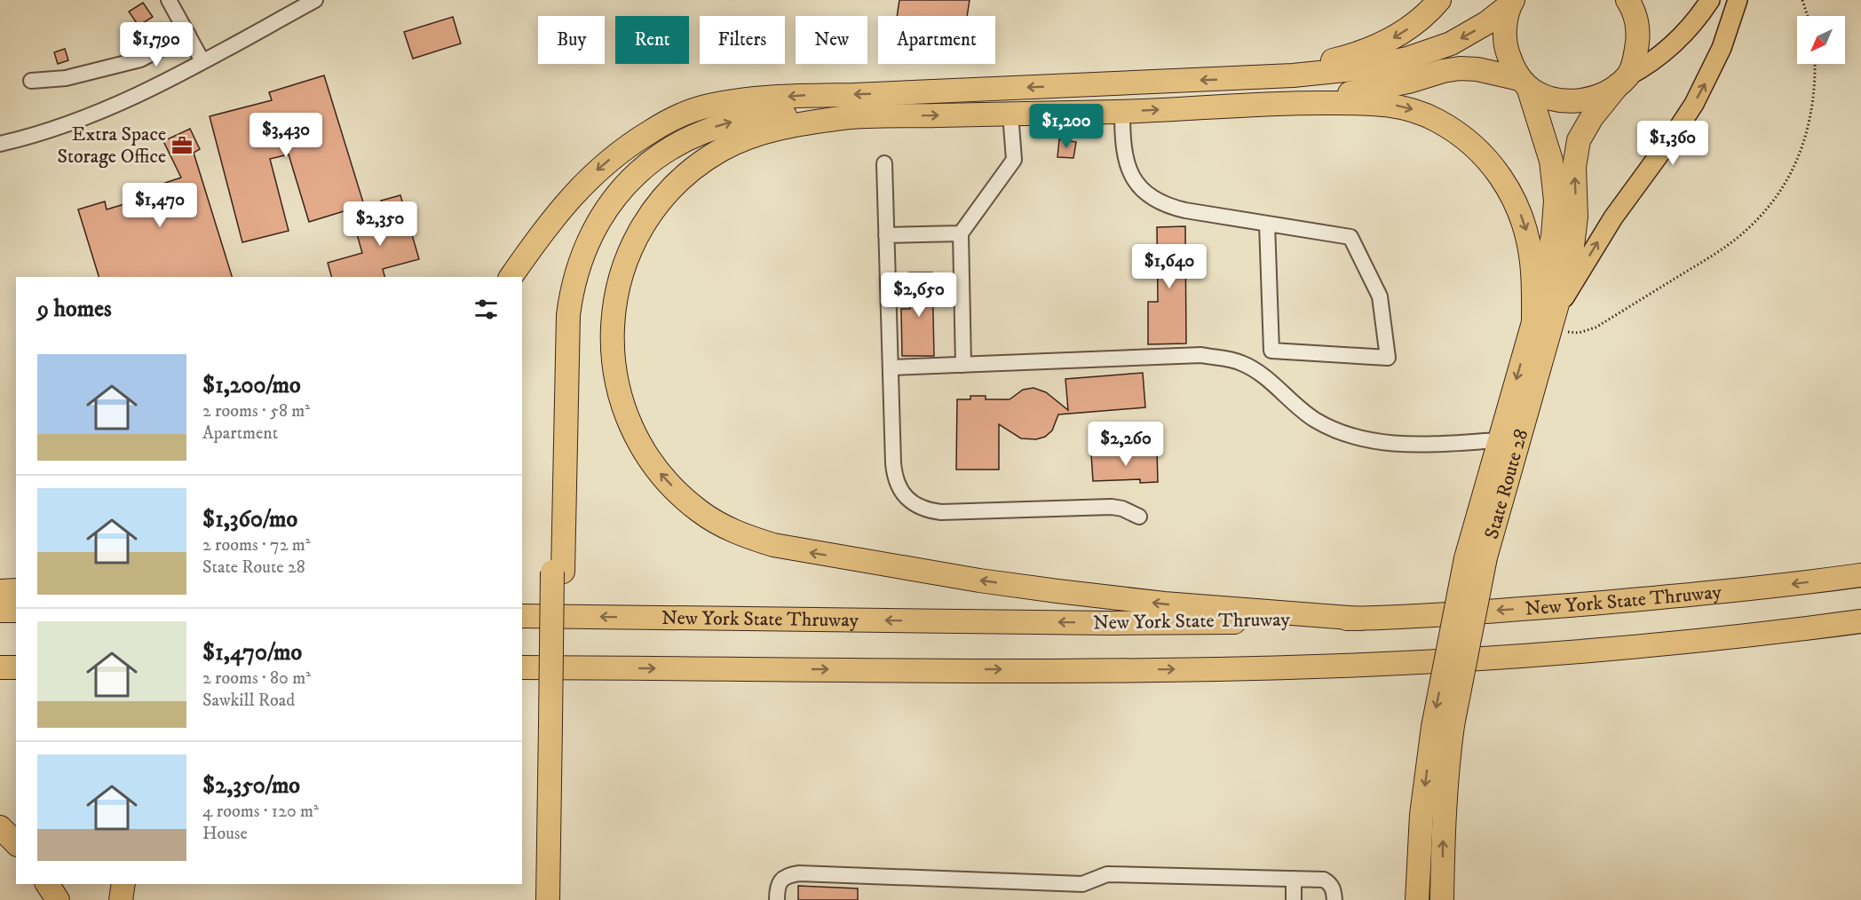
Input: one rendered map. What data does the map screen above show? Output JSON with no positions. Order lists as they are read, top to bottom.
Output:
{
  "streets": {
    "highway": ["State Route 28", "New York State Thruway"]
  },
  "places": {
    "office": ["Extra Space Storage Office"]
  },
  "north": "bottom left",
  "page": {
    "chip": [
      "Buy",
      "Rent",
      "Filters",
      "New",
      "Apartment"
    ],
    "price": [
      "$1,790",
      "$1,200",
      "$3,430",
      "$1,360",
      "$1,470",
      "$2,350",
      "$1,640",
      "$2,650",
      "$2,260"
    ],
    "heading": "9 homes",
    "list": [
      {
        "name": "$1,200/mo",
        "note": "2 rooms · 58 m² · Apartment"
      },
      {
        "name": "$1,360/mo",
        "note": "2 rooms · 72 m² · State Route 28"
      },
      {
        "name": "$1,470/mo",
        "note": "2 rooms · 80 m² · Sawkill Road"
      },
      {
        "name": "$2,350/mo",
        "note": "4 rooms · 120 m² · House"
      }
    ]
  }
}
